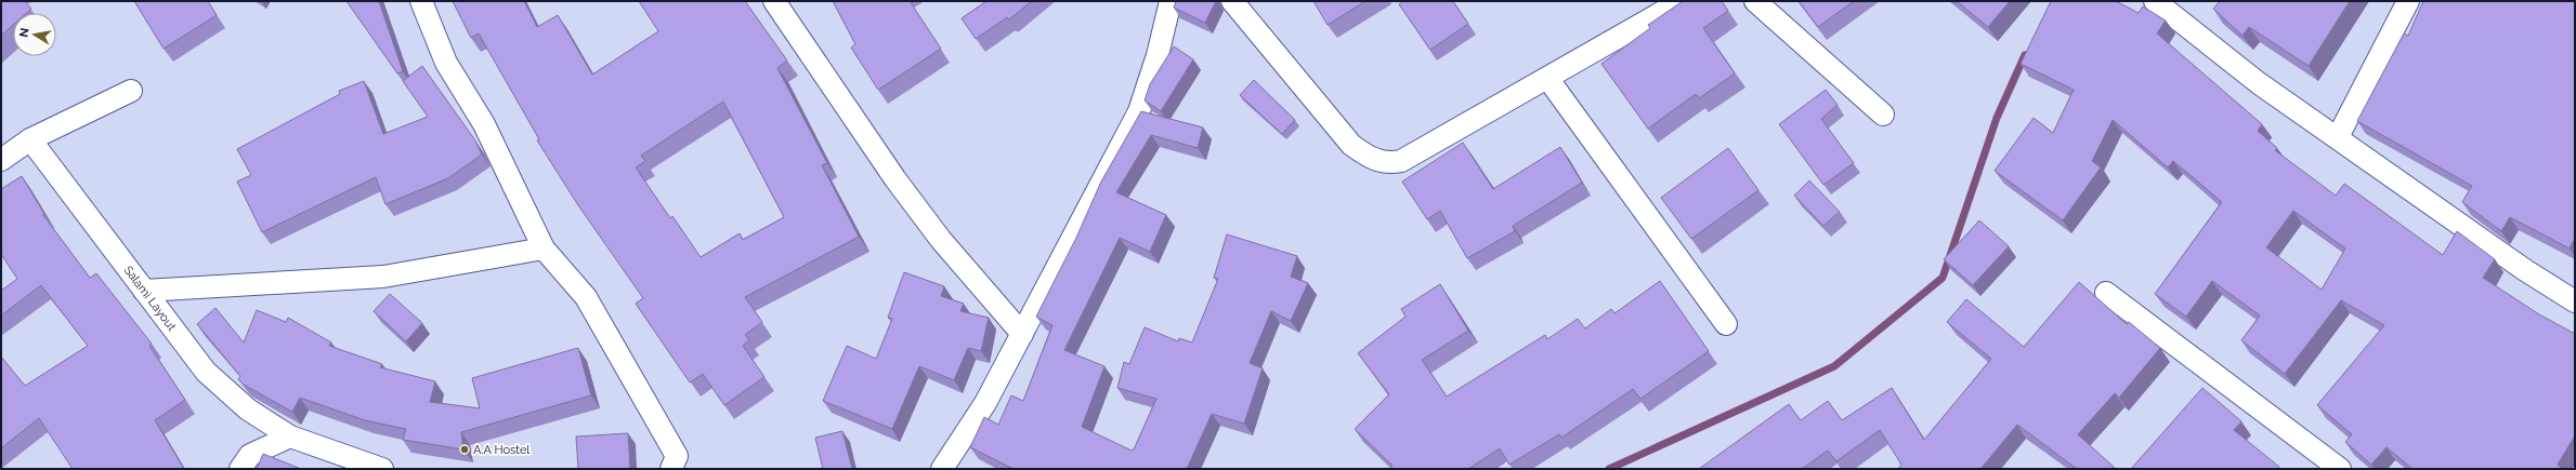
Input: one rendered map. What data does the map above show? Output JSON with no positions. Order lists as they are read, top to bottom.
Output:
{
  "streets": {
    "street": ["Salami Layout"]
  },
  "places": ["A.A Hostel"],
  "north": "left"
}
